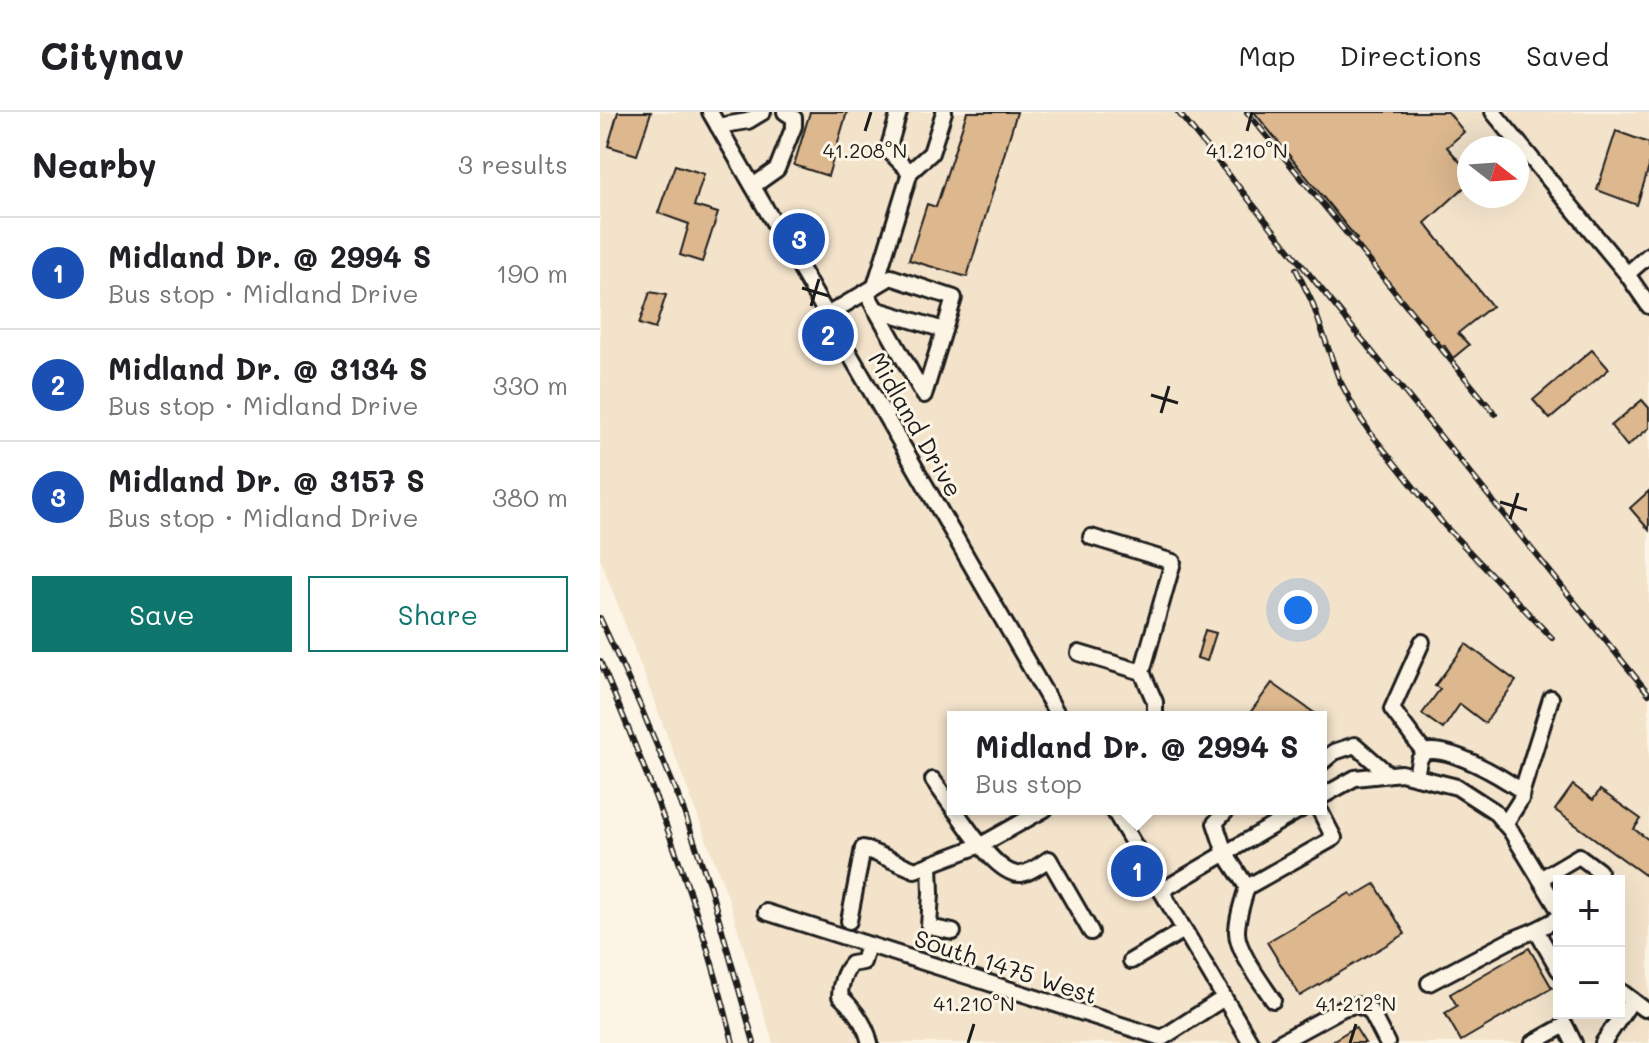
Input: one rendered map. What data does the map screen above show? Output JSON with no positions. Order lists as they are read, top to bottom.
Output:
{
  "streets": {
    "street": ["Midland Drive", "South 1475 West"]
  },
  "north": "right",
  "page": {
    "header": "Citynav",
    "nav": ["Map", "Directions", "Saved"],
    "heading": ["Nearby", "3 results"],
    "pins": ["3", "2", "1"],
    "list": [
      {
        "mark": "1",
        "name": "Midland Dr. @ 2994 S",
        "note": "Bus stop · Midland Drive",
        "value": "190 m"
      },
      {
        "mark": "2",
        "name": "Midland Dr. @ 3134 S",
        "note": "Bus stop · Midland Drive",
        "value": "330 m"
      },
      {
        "mark": "3",
        "name": "Midland Dr. @ 3157 S",
        "note": "Bus stop · Midland Drive",
        "value": "380 m"
      }
    ],
    "buttons": ["Save", "Share"],
    "popup": ["Midland Dr. @ 2994 S", "Bus stop"],
    "map_buttons": ["+", "−"]
  },
  "coordinates": ["41.208°N", "41.210°N", "41.212°N"]
}
